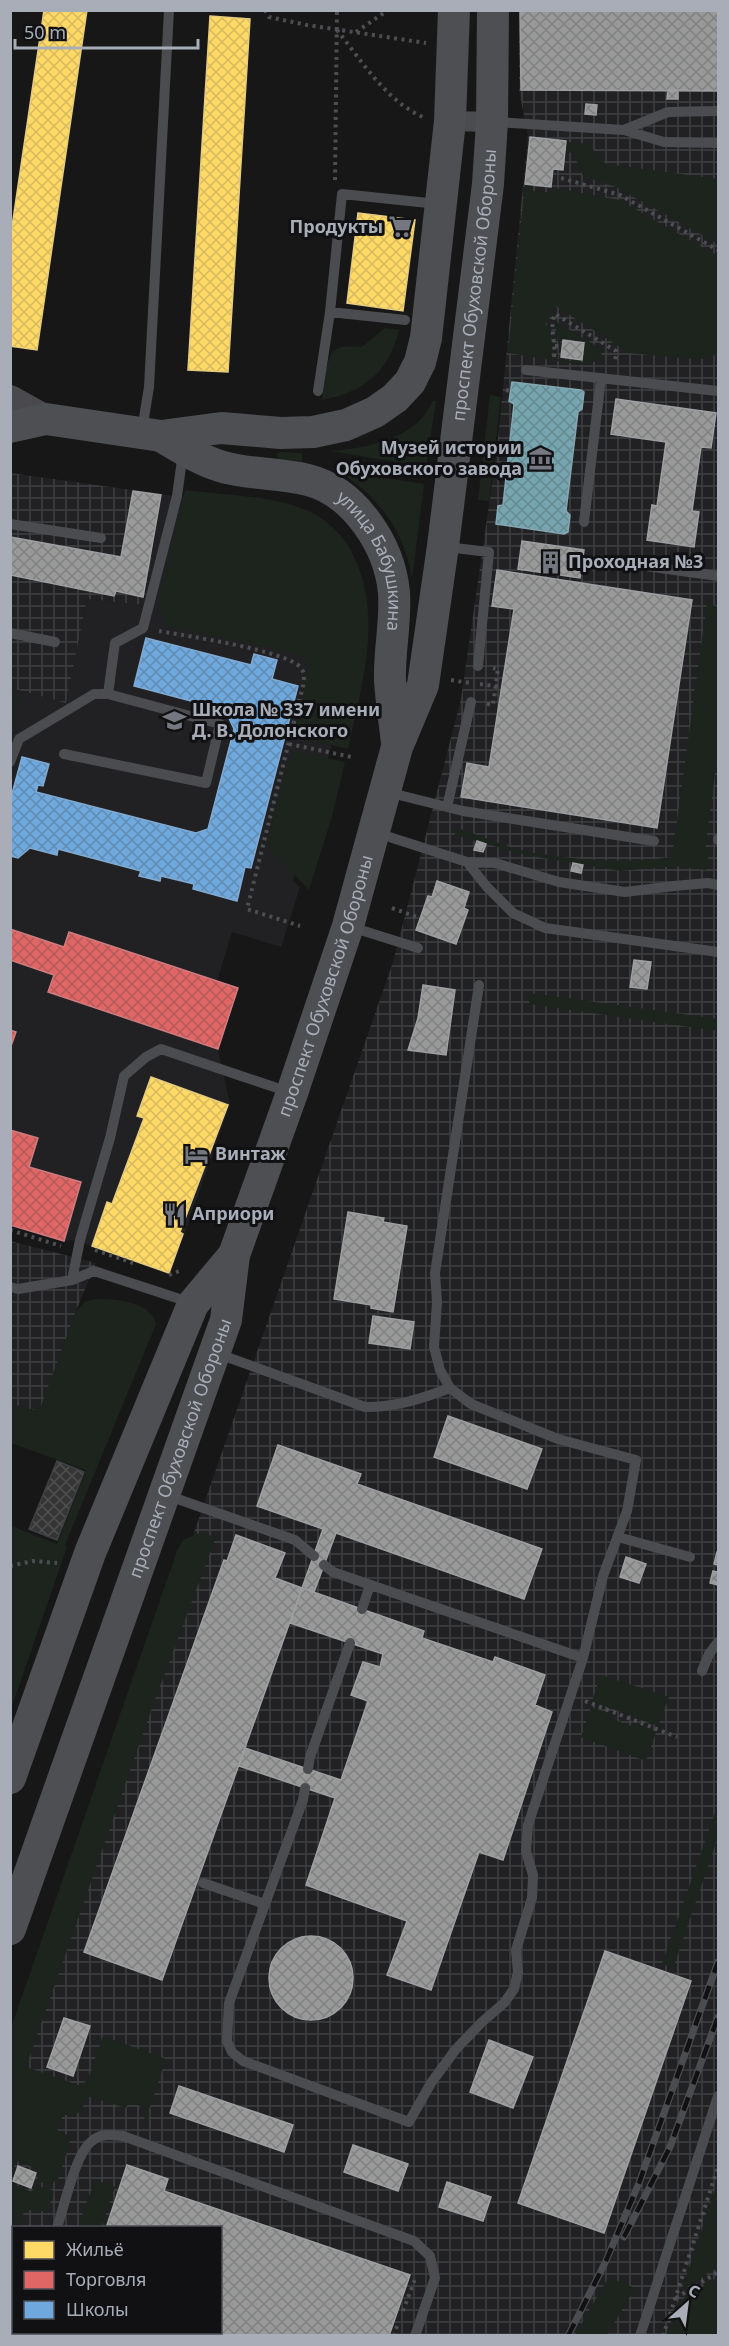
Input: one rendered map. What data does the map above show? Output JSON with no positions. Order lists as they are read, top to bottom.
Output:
{
  "streets": {
    "main road": ["проспект Обуховской Обороны", "улица Бабушкина"]
  },
  "crossings": [
    ["проспект Обуховской Обороны", "улица Бабушкина"]
  ],
  "places": {
    "supermarket": ["Продукты"],
    "museum": ["Музей истории Обуховского завода"],
    "building": ["Проходная №3"],
    "school or university": ["Школа № 337 имени Д. В. Долонского"],
    "hotel": ["Винтаж"],
    "restaurant": ["Априори"]
  },
  "legend": ["Жильё", "Торговля", "Школы"],
  "scale_bar": "50 m",
  "north": "top right"
}
